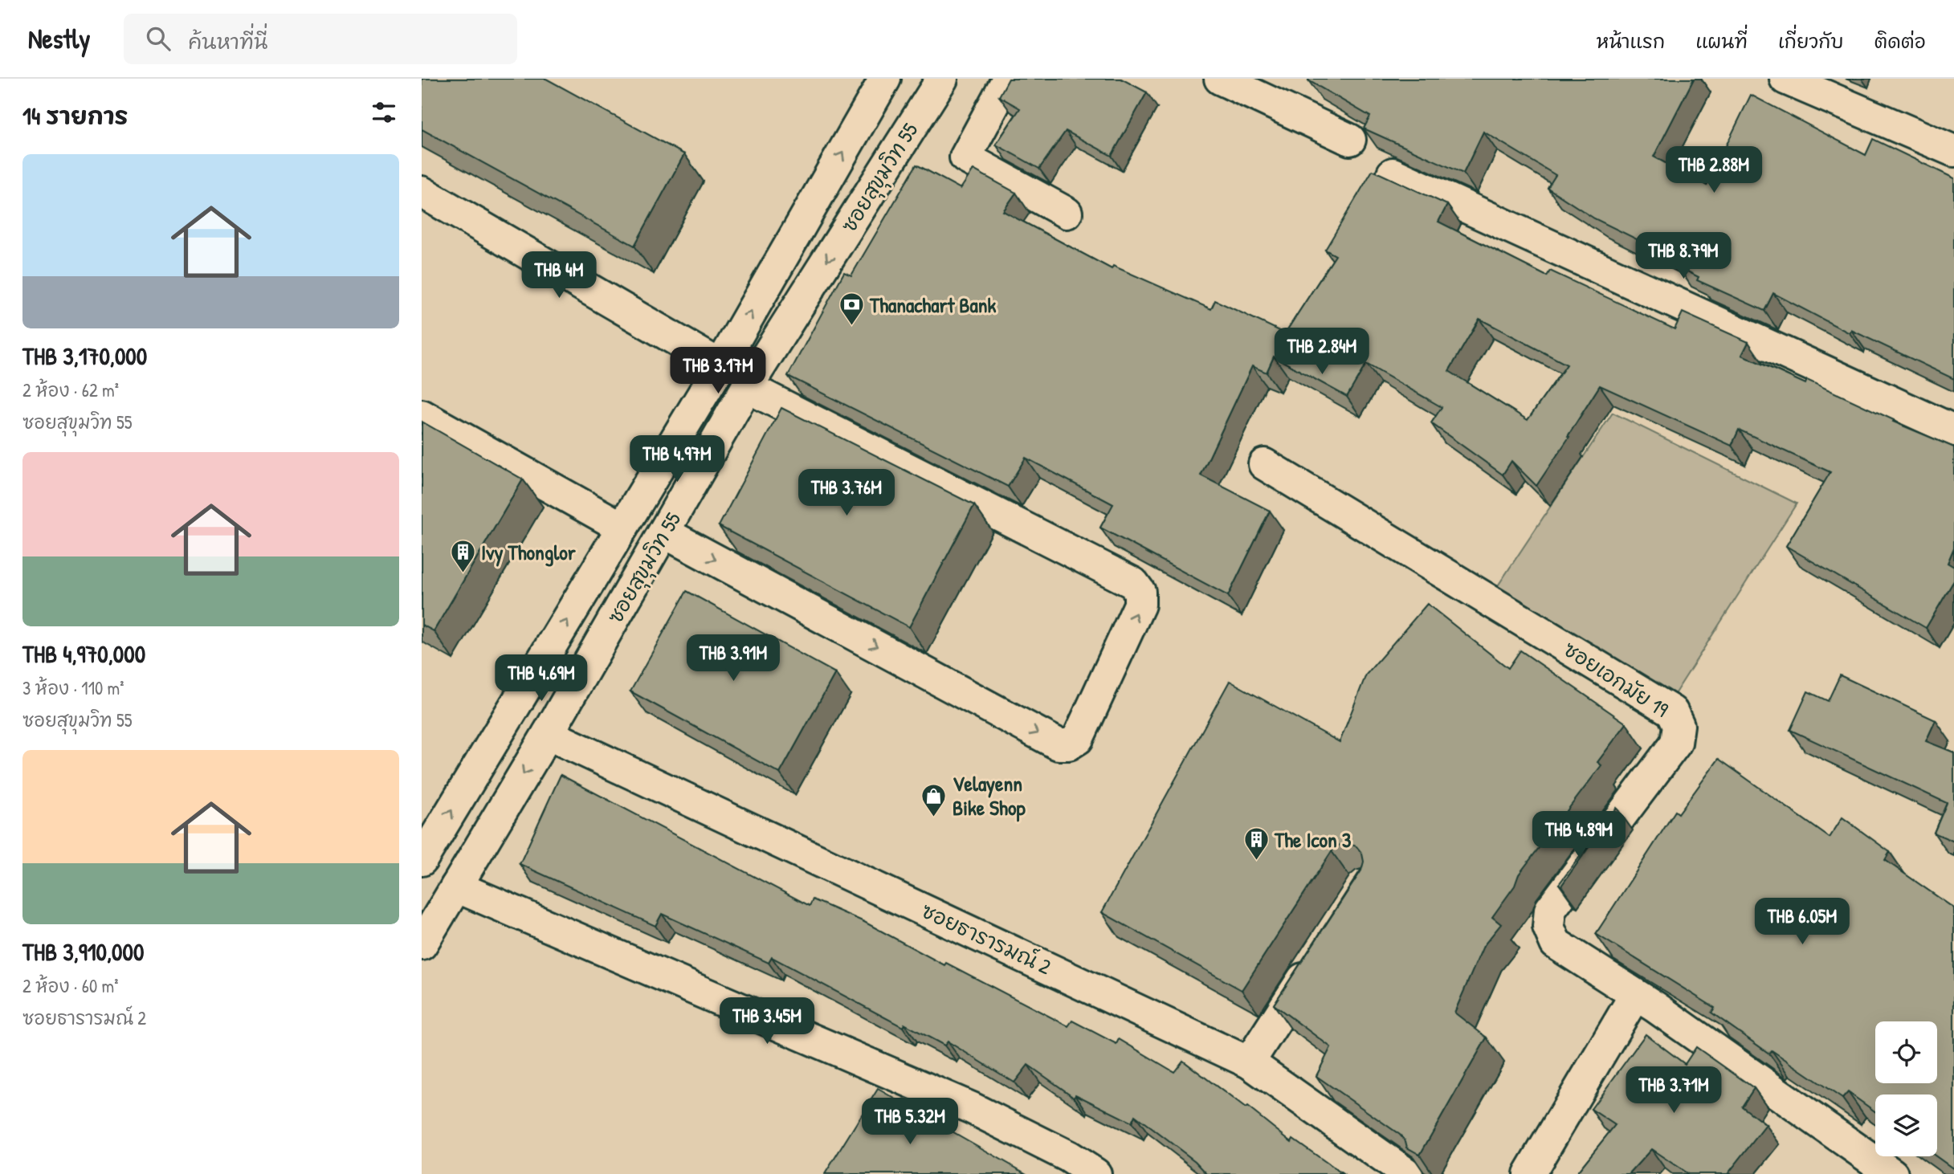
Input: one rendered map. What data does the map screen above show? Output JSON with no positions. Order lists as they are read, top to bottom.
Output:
{
  "streets": {
    "street": ["ซอยสุขุมวิท 55", "ซอยเอกมัย 19", "ซอยธารารมณ์ 2"]
  },
  "crossings": [
    ["ซอยสุขุมวิท 55", "ซอยธารารมณ์ 2"]
  ],
  "places": {
    "bank": ["Thanachart Bank"],
    "building": ["Ivy Thonglor", "The Icon 3"],
    "shop": ["Velayenn Bike Shop"]
  },
  "page": {
    "header": "Nestly",
    "search": "ค้นหาที่นี่",
    "nav": [
      "หน้าแรก",
      "แผนที่",
      "เกี่ยวกับ",
      "ติดต่อ"
    ],
    "heading": "14 รายการ",
    "list": [
      {
        "name": "THB 3,170,000",
        "note": "2 ห้อง · 62 m² · ซอยสุขุมวิท 55"
      },
      {
        "name": "THB 4,970,000",
        "note": "3 ห้อง · 110 m² · ซอยสุขุมวิท 55"
      },
      {
        "name": "THB 3,910,000",
        "note": "2 ห้อง · 60 m² · ซอยธารารมณ์ 2"
      }
    ],
    "price": [
      "THB 2.88M",
      "THB 8.79M",
      "THB 4M",
      "THB 2.84M",
      "THB 3.17M",
      "THB 4.97M",
      "THB 3.76M",
      "THB 3.91M",
      "THB 4.69M",
      "THB 4.89M",
      "THB 6.05M",
      "THB 3.45M",
      "THB 3.71M",
      "THB 5.32M"
    ]
  }
}
